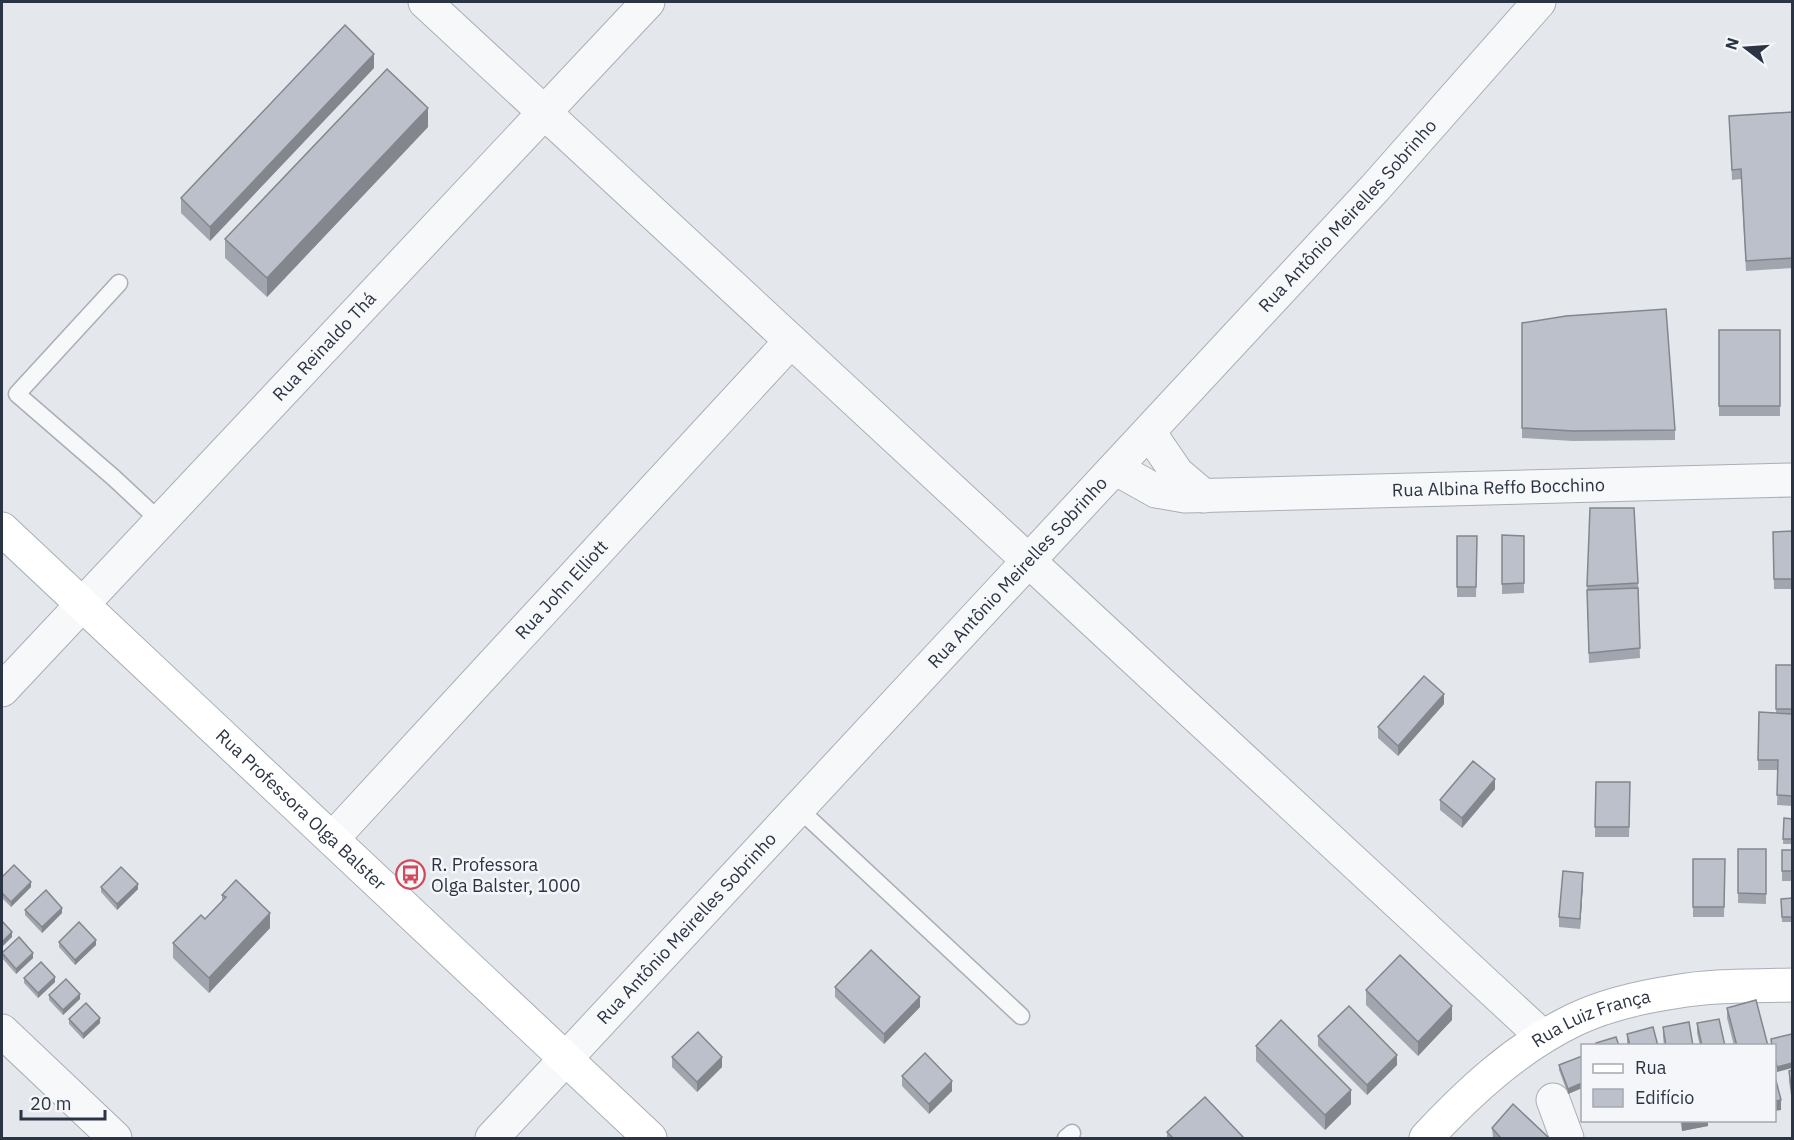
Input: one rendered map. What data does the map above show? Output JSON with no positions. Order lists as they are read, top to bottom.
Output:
{
  "streets": {
    "main road": ["Rua Professora Olga Balster", "Rua Luiz França"],
    "street": [
      "Rua Antônio Meirelles Sobrinho",
      "Rua Reinaldo Thá",
      "Rua Albina Reffo Bocchino",
      "Rua John Elliott"
    ]
  },
  "crossings": [
    ["Rua Antônio Meirelles Sobrinho", "Rua Albina Reffo Bocchino"],
    ["Rua Antônio Meirelles Sobrinho", "Rua Professora Olga Balster"],
    ["Rua Reinaldo Thá", "Rua Professora Olga Balster"],
    ["Rua John Elliott", "Rua Professora Olga Balster"]
  ],
  "places": {
    "bus stop": ["R. Professora Olga Balster, 1000"]
  },
  "legend": ["Rua", "Edifício"],
  "scale_bar": "20 m",
  "north": "left"
}
